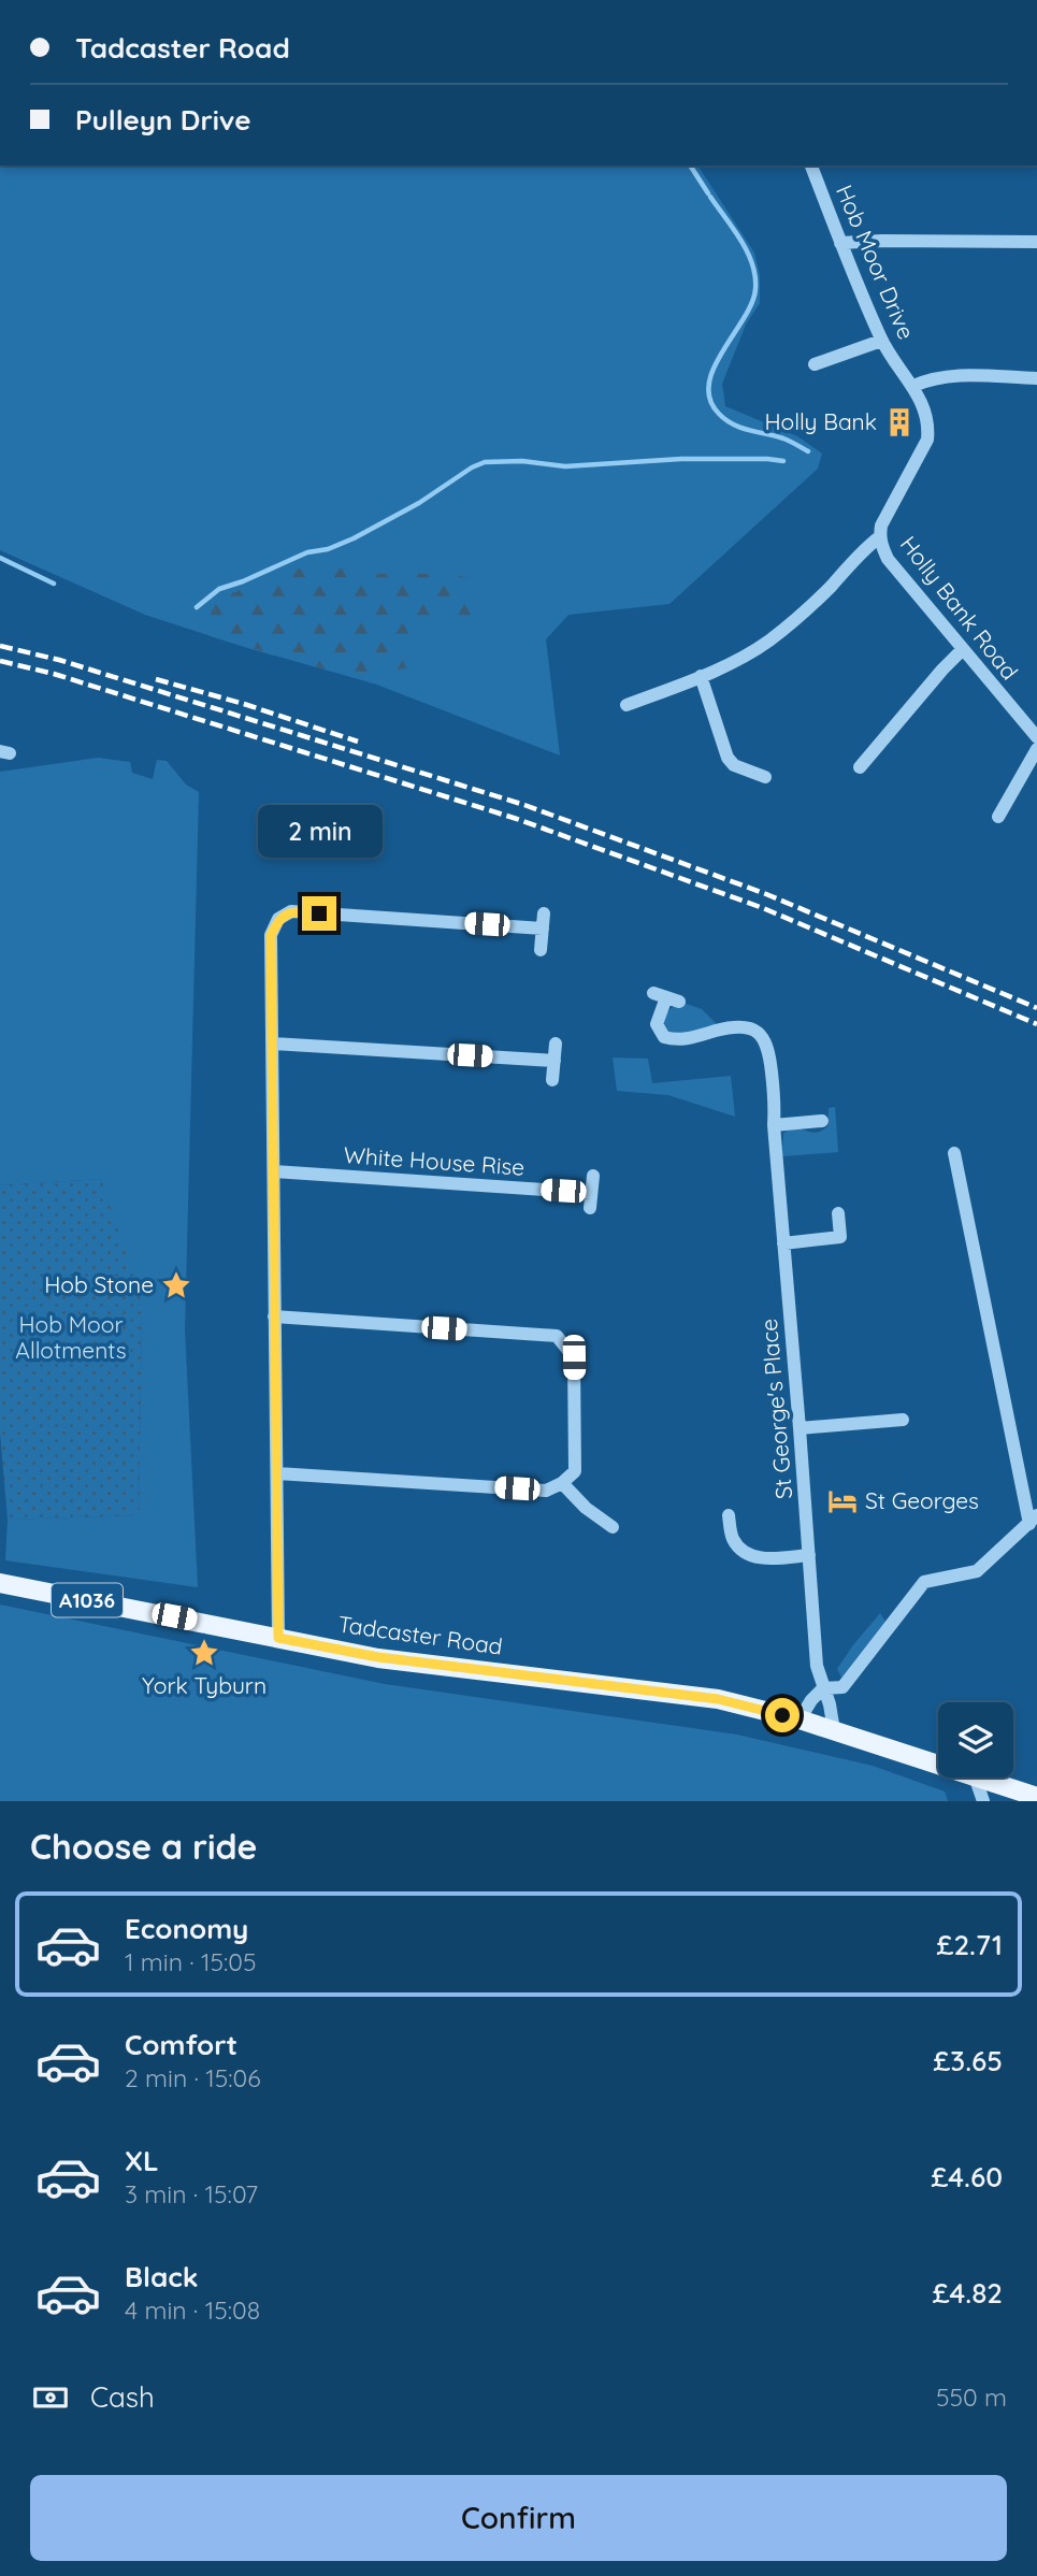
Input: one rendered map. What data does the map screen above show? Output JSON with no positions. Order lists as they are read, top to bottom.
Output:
{
  "streets": {
    "main road": ["A1036", "Tadcaster Road"],
    "street": [
      "Hob Moor Drive",
      "Holly Bank Road",
      "White House Rise",
      "St George's Place"
    ]
  },
  "crossings": [
    ["Hob Moor Drive", "Holly Bank Road"],
    ["St George's Place", "A1036"],
    ["St George's Place", "Tadcaster Road"],
    ["A1036", "Tadcaster Road"]
  ],
  "parks": ["Hob Moor Allotments"],
  "places": {
    "building": ["Holly Bank"],
    "place": ["Hob Stone", "York Tyburn"],
    "hotel": ["St Georges"]
  },
  "page": {
    "banner": ["Tadcaster Road", "Pulleyn Drive"],
    "bubble": "2 min",
    "heading": "Choose a ride",
    "list": [
      {
        "name": "Economy",
        "note": "1 min · 15:05",
        "value": "£2.71"
      },
      {
        "name": "Comfort",
        "note": "2 min · 15:06",
        "value": "£3.65"
      },
      {
        "name": "XL",
        "note": "3 min · 15:07",
        "value": "£4.60"
      },
      {
        "name": "Black",
        "note": "4 min · 15:08",
        "value": "£4.82"
      }
    ],
    "pay": ["Cash", "550 m"],
    "buttons": "Confirm"
  }
}
